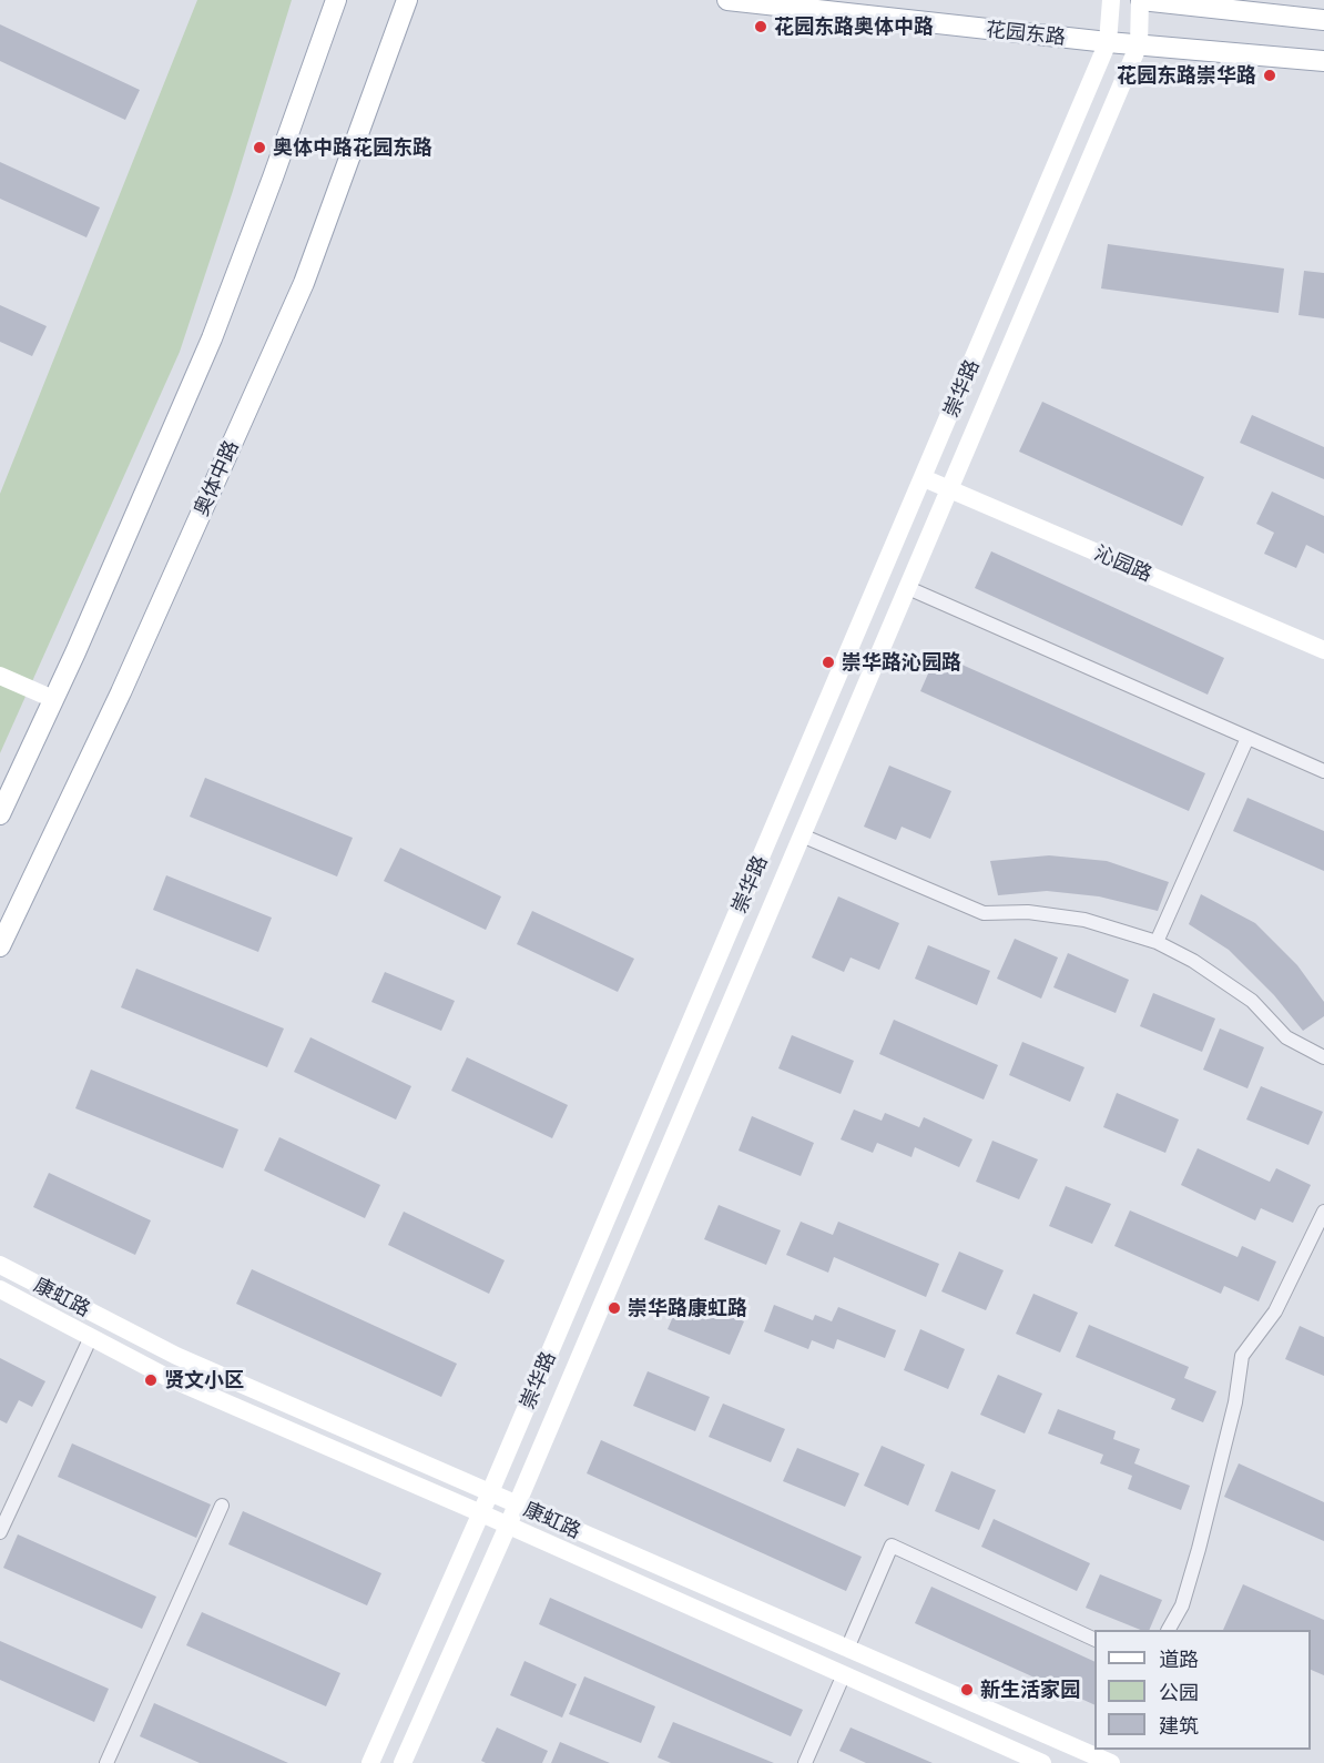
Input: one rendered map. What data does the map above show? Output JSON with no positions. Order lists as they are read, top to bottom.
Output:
{
  "streets": {
    "main road": [
      "花园东路",
      "崇华路",
      "奥体中路",
      "沁园路",
      "康虹路"
    ]
  },
  "crossings": [
    ["花园东路", "崇华路"],
    ["崇华路", "沁园路"],
    ["崇华路", "康虹路"]
  ],
  "places": [
    "花园东路奥体中路",
    "花园东路崇华路",
    "奥体中路花园东路",
    "崇华路沁园路",
    "崇华路康虹路",
    "贤文小区",
    "新生活家园"
  ],
  "legend": ["道路", "公园", "建筑"]
}
